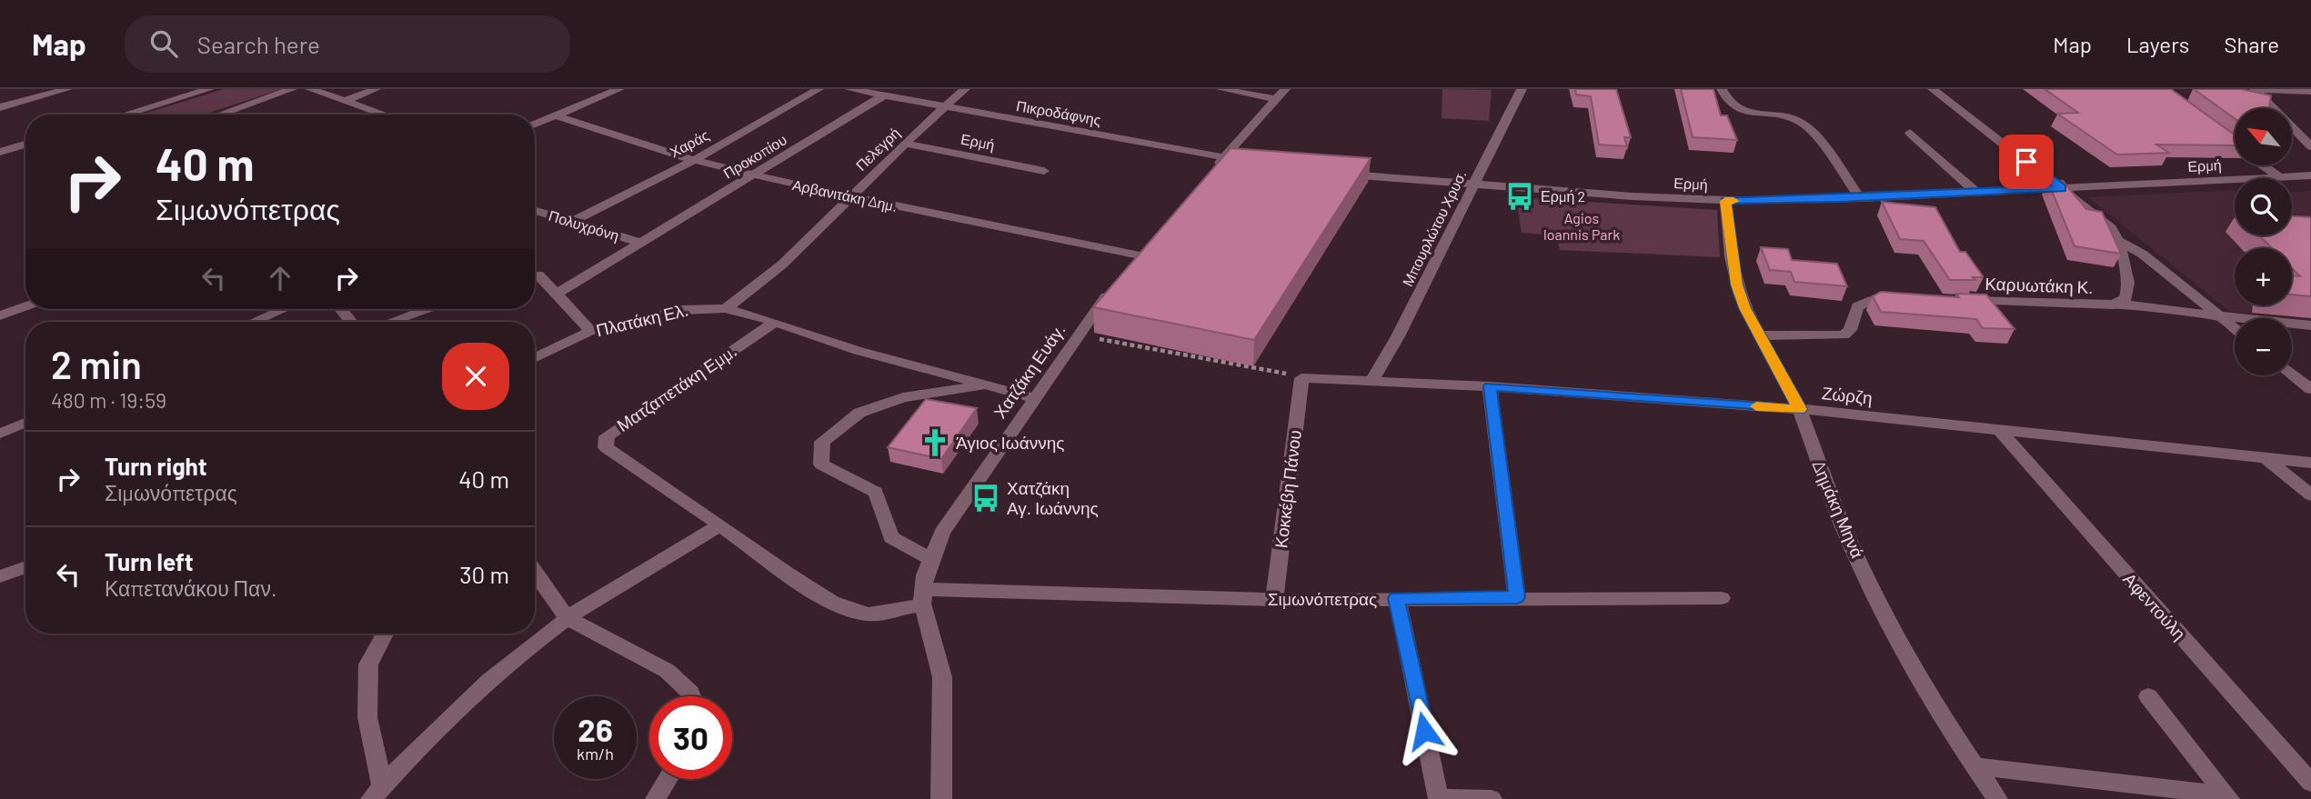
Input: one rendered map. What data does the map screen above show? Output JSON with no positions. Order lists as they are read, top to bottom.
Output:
{
  "streets": {
    "street": [
      "Πικροδάφνης",
      "Ερμή",
      "Χαράς",
      "Πελεγρή",
      "Προκοπίου",
      "Αρβανιτάκη Δημ.",
      "Πολυχρόνη",
      "Μπουρλώτου Χρυσ.",
      "Καρυωτάκη Κ.",
      "Πλατάκη Ελ.",
      "Χατζάκη Ευάγ.",
      "Ματζαπετάκη Εμμ.",
      "Ζώρζη",
      "Κοκκέβη Πάνου",
      "Δημάκη Μηνά",
      "Σιμωνόπετρας",
      "Αφεντούλη"
    ]
  },
  "crossings": [
    ["Πικροδάφνης", "Πελεγρή"],
    ["Πικροδάφνης", "Προκοπίου"],
    ["Ερμή", "Πελεγρή"],
    ["Ερμή", "Μπουρλώτου Χρυσ."],
    ["Ερμή", "Δημάκη Μηνά"],
    ["Χαράς", "Αρβανιτάκη Δημ."],
    ["Χαράς", "Πολυχρόνη"],
    ["Πελεγρή", "Αρβανιτάκη Δημ."],
    ["Πελεγρή", "Πλατάκη Ελ."],
    ["Προκοπίου", "Αρβανιτάκη Δημ."],
    ["Προκοπίου", "Πολυχρόνη"],
    ["Μπουρλώτου Χρυσ.", "Ζώρζη"],
    ["Χατζάκη Ευάγ.", "Ματζαπετάκη Εμμ."],
    ["Χατζάκη Ευάγ.", "Σιμωνόπετρας"],
    ["Ματζαπετάκη Εμμ.", "Σιμωνόπετρας"],
    ["Ζώρζη", "Κοκκέβη Πάνου"],
    ["Ζώρζη", "Δημάκη Μηνά"],
    ["Ζώρζη", "Αφεντούλη"],
    ["Κοκκέβη Πάνου", "Σιμωνόπετρας"]
  ],
  "parks": ["Agios Ioannis Park"],
  "places": {
    "bus stop": ["Ερμή 2", "Χατζάκη Αγ. Ιωάννης"],
    "church": ["Άγιος Ιωάννης"]
  },
  "north": "top left",
  "page": {
    "header": "Map",
    "search": "Search here",
    "nav": ["Map", "Layers", "Share"],
    "map_buttons": ["+", "−"],
    "turn": ["40 m", "Σιμωνόπετρας"],
    "heading": ["2 min", "480 m · 19:59"],
    "list": [
      {
        "name": "Turn right",
        "note": "Σιμωνόπετρας",
        "value": "40 m"
      },
      {
        "name": "Turn left",
        "note": "Καπετανάκου Παν.",
        "value": "30 m"
      }
    ],
    "speed": "26 km/h",
    "limit": "30"
  }
}
